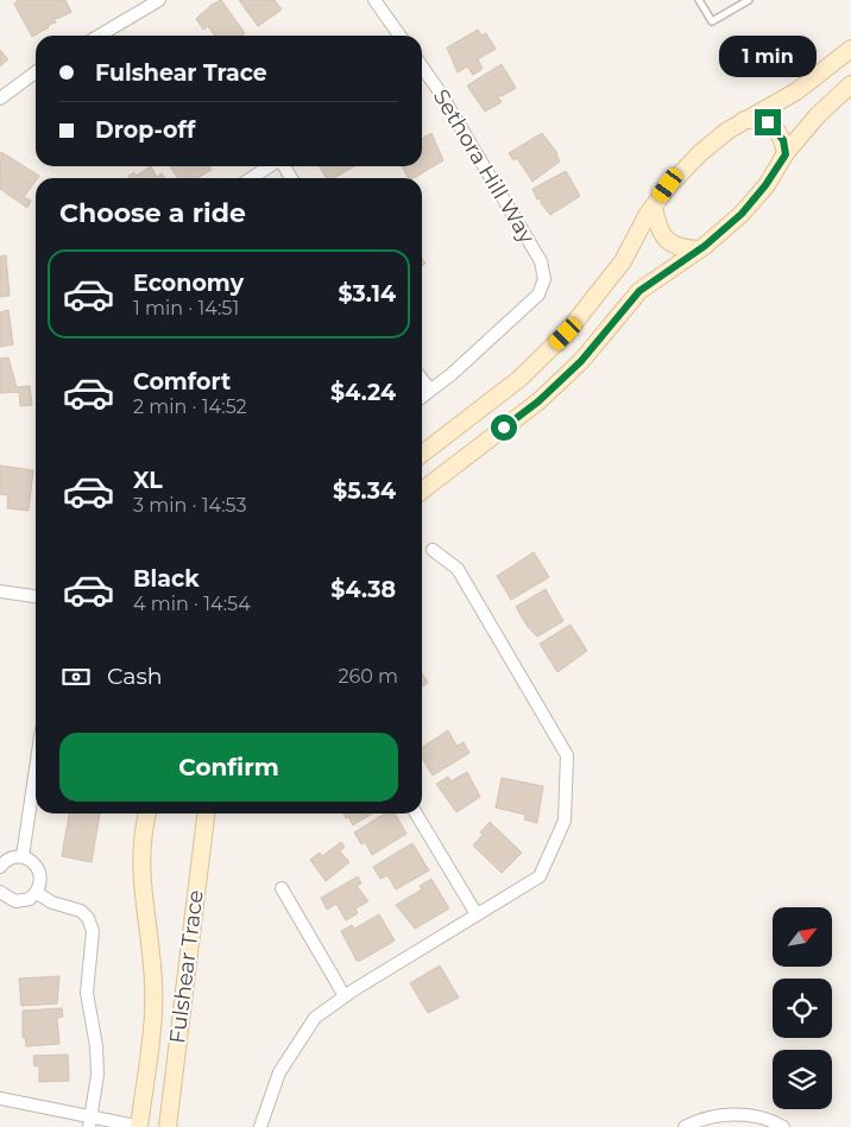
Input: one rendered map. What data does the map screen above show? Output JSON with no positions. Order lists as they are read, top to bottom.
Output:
{
  "streets": {
    "street": ["Sethora Hill Way", "Fulshear Trace"]
  },
  "north": "top right",
  "page": {
    "bubble": "1 min",
    "banner": ["Fulshear Trace", "Drop-off"],
    "heading": "Choose a ride",
    "list": [
      {
        "name": "Economy",
        "note": "1 min · 14:51",
        "value": "$3.14"
      },
      {
        "name": "Comfort",
        "note": "2 min · 14:52",
        "value": "$4.24"
      },
      {
        "name": "XL",
        "note": "3 min · 14:53",
        "value": "$5.34"
      },
      {
        "name": "Black",
        "note": "4 min · 14:54",
        "value": "$4.38"
      }
    ],
    "pay": ["Cash", "260 m"],
    "buttons": "Confirm"
  }
}
